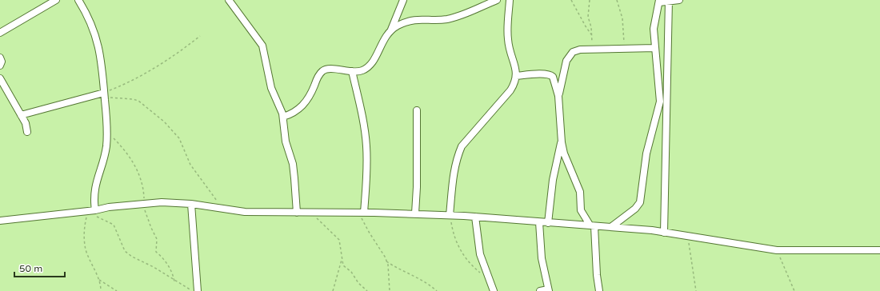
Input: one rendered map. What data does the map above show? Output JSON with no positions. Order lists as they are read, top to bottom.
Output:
{
  "scale_bar": "50 m"
}
